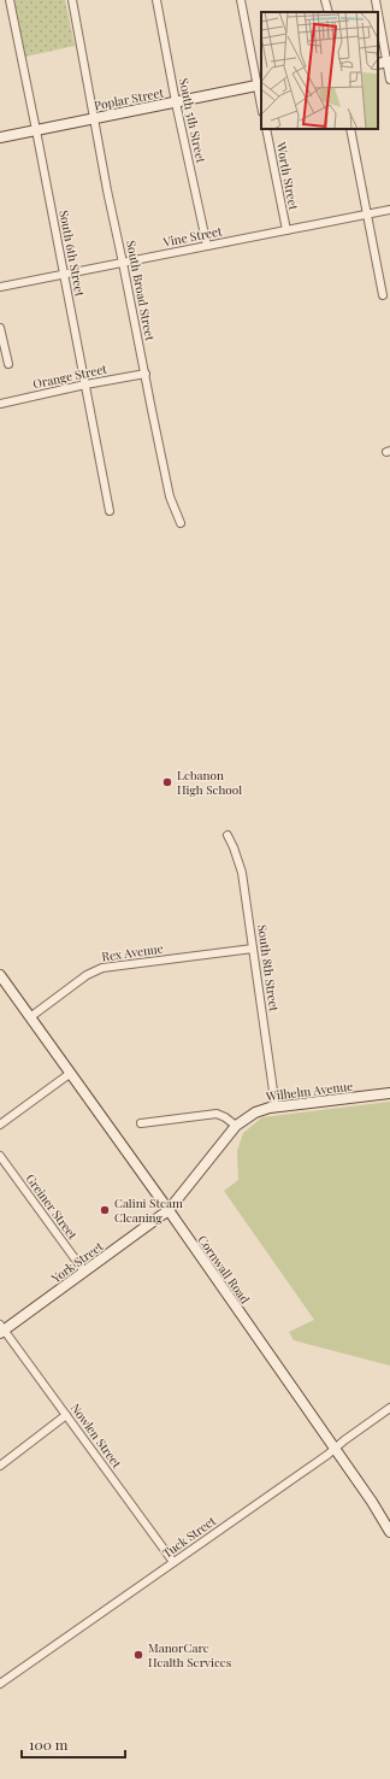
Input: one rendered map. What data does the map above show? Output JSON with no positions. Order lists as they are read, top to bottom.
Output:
{
  "streets": {
    "street": [
      "Poplar Street",
      "South 5th Street",
      "Worth Street",
      "Vine Street",
      "South 6th Street",
      "South Broad Street",
      "Orange Street",
      "Rex Avenue",
      "South 8th Street",
      "Wilhelm Avenue",
      "Greiner Street",
      "York Street",
      "Cornwall Road",
      "Nowlen Street",
      "Tuck Street"
    ]
  },
  "crossings": [
    ["Poplar Street", "South 5th Street"],
    ["Poplar Street", "South 6th Street"],
    ["Poplar Street", "South Broad Street"],
    ["South 5th Street", "Vine Street"],
    ["Worth Street", "Vine Street"],
    ["Vine Street", "South 6th Street"],
    ["Vine Street", "South Broad Street"],
    ["South 6th Street", "Orange Street"],
    ["South Broad Street", "Orange Street"],
    ["Rex Avenue", "South 8th Street"],
    ["Rex Avenue", "Cornwall Road"],
    ["South 8th Street", "Wilhelm Avenue"],
    ["Wilhelm Avenue", "York Street"],
    ["Wilhelm Avenue", "Cornwall Road"],
    ["Greiner Street", "York Street"],
    ["York Street", "Cornwall Road"],
    ["York Street", "Nowlen Street"],
    ["Cornwall Road", "Tuck Street"],
    ["Nowlen Street", "Tuck Street"]
  ],
  "places": ["Lebanon High School", "Calini Steam Cleaning", "ManorCare Health Services"],
  "scale_bar": "100 m"
}
